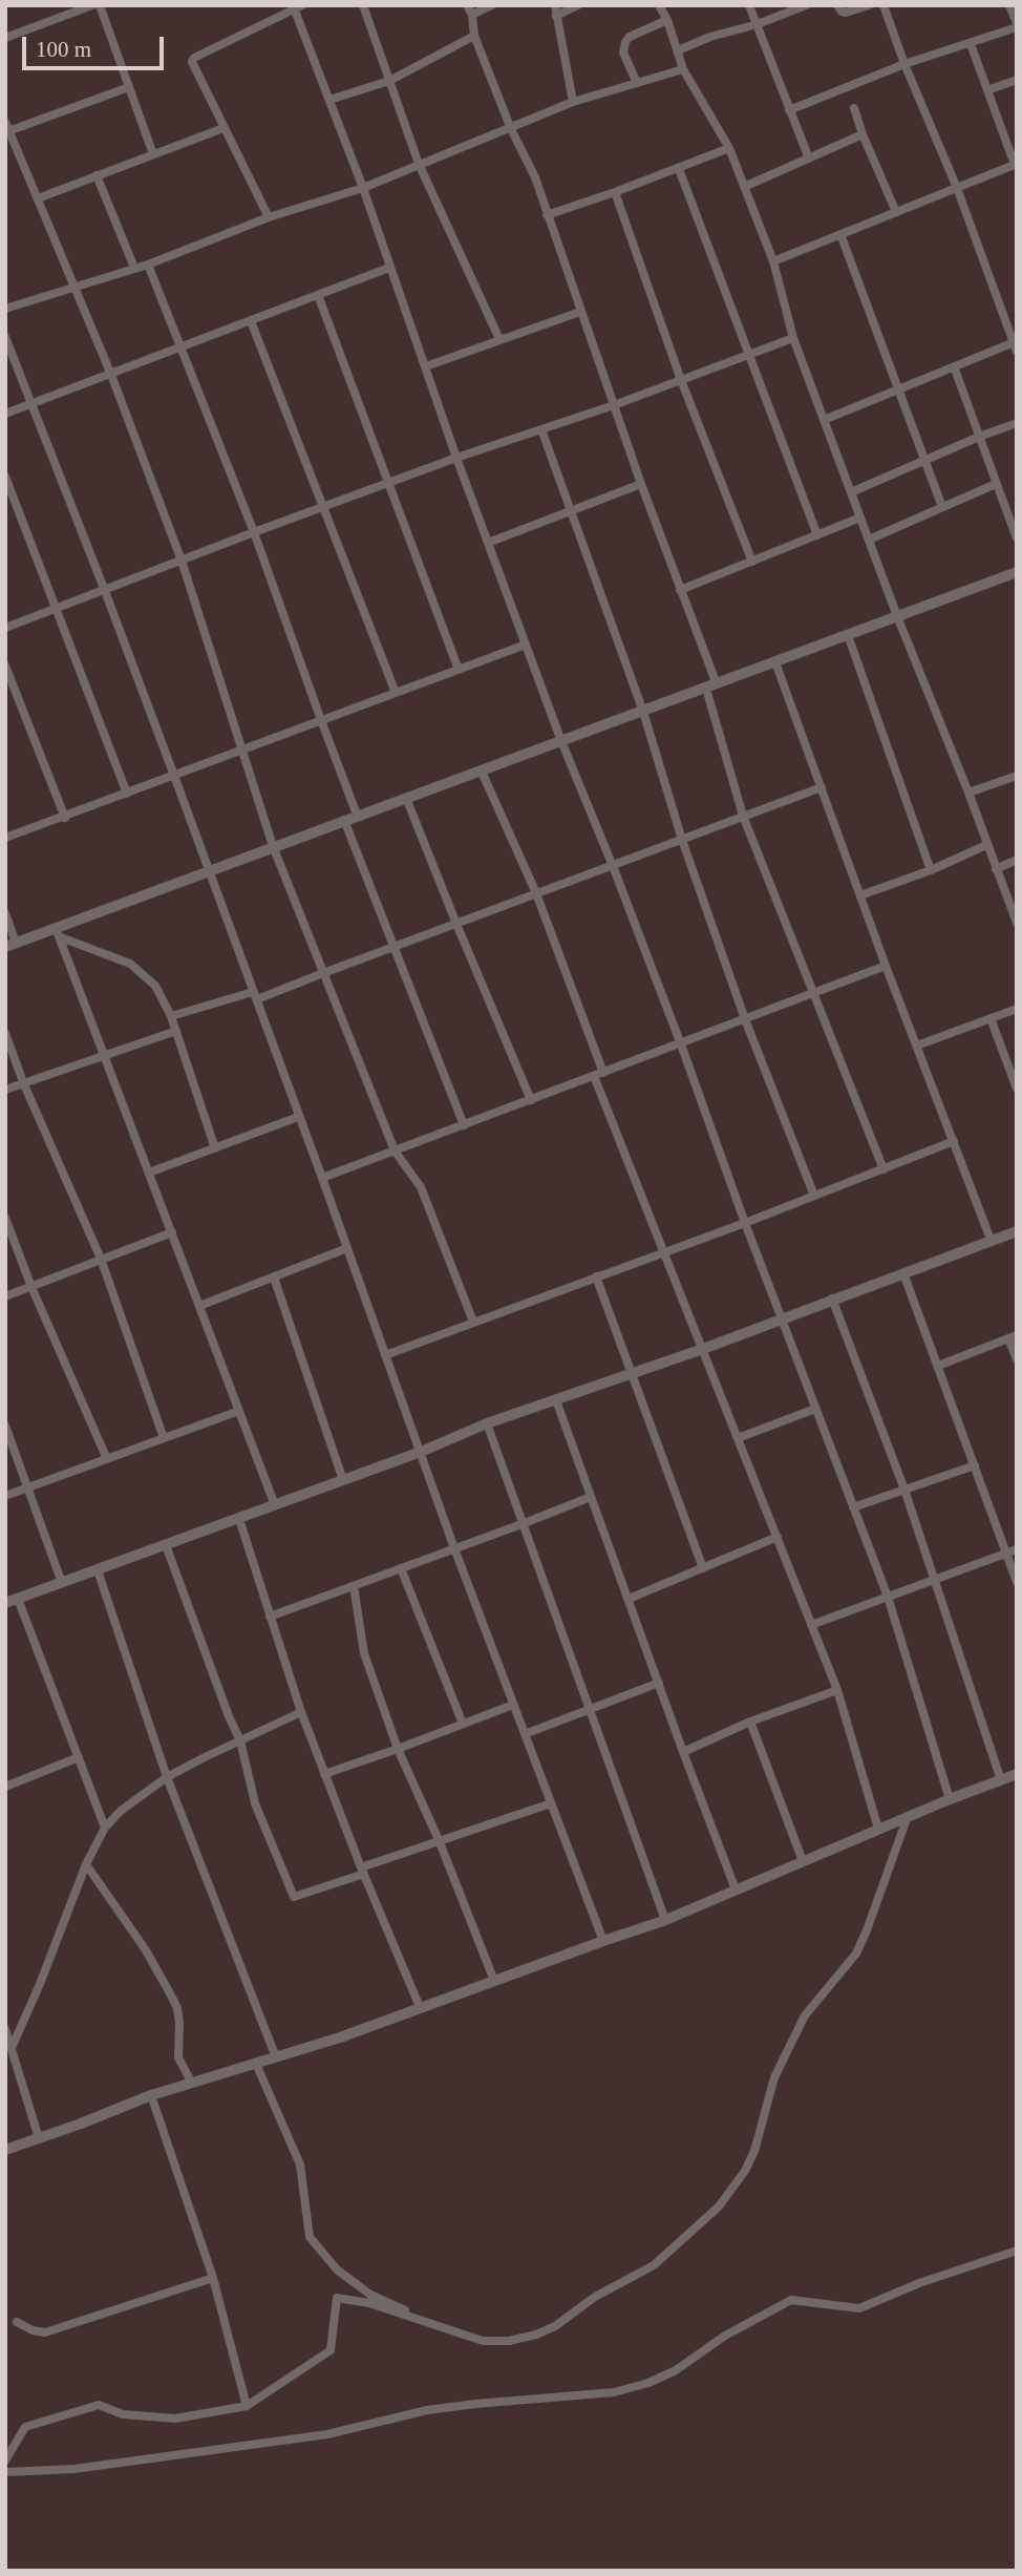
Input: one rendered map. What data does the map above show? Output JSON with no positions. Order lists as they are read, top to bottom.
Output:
{
  "scale_bar": "100 m"
}
